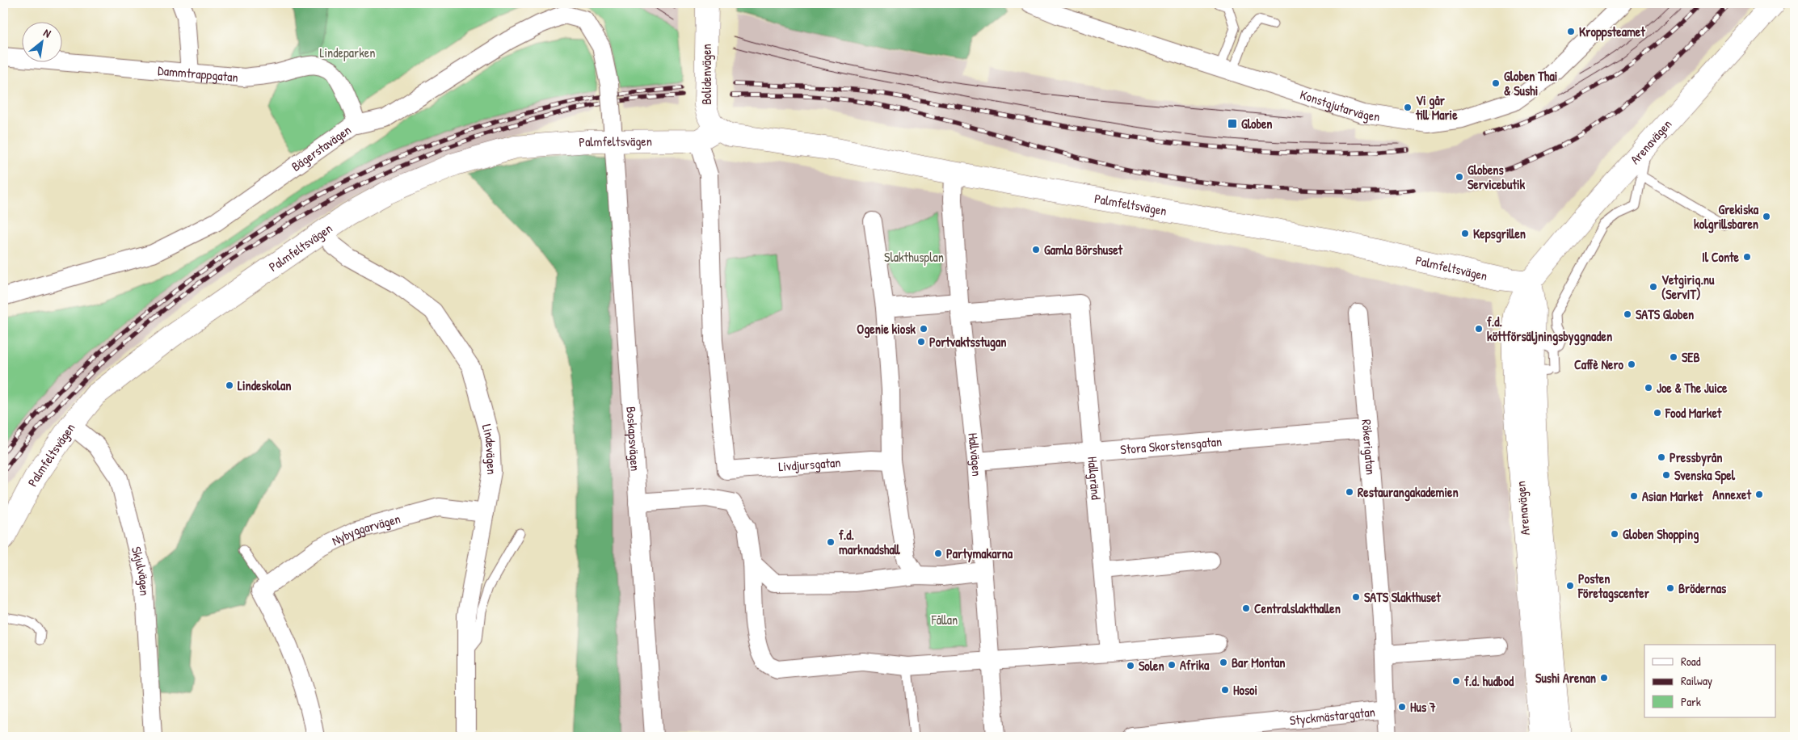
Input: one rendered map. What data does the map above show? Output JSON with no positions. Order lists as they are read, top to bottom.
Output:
{
  "streets": {
    "main road": ["Bolidenvägen", "Palmfeltsvägen", "Arenavägen"],
    "street": [
      "Dammtrappgatan",
      "Konstgjutarvägen",
      "Bägerstavägen",
      "Boskapsvägen",
      "Stora Skorstensgatan",
      "Rökerigatan",
      "Lindevägen",
      "Hallvägen",
      "Livdjursgatan",
      "Hallgränd",
      "Nybyggarvägen",
      "Skjulvägen",
      "Styckmästargatan"
    ]
  },
  "crossings": [
    ["Dammtrappgatan", "Bägerstavägen"],
    ["Bolidenvägen", "Palmfeltsvägen"],
    ["Palmfeltsvägen", "Arenavägen"],
    ["Palmfeltsvägen", "Bägerstavägen"],
    ["Palmfeltsvägen", "Boskapsvägen"],
    ["Palmfeltsvägen", "Lindevägen"],
    ["Palmfeltsvägen", "Hallvägen"],
    ["Palmfeltsvägen", "Livdjursgatan"],
    ["Palmfeltsvägen", "Skjulvägen"],
    ["Bägerstavägen", "Boskapsvägen"],
    ["Stora Skorstensgatan", "Rökerigatan"],
    ["Stora Skorstensgatan", "Hallvägen"],
    ["Stora Skorstensgatan", "Hallgränd"],
    ["Rökerigatan", "Styckmästargatan"],
    ["Lindevägen", "Nybyggarvägen"],
    ["Hallvägen", "Hallgränd"]
  ],
  "parks": ["Lindeparken", "Slakthusplan", "Fållan"],
  "places": {
    "other": [
      "Kroppsteamet",
      "Globen Thai & Sushi",
      "Vi går till Marie",
      "Globens Servicebutik",
      "Grekiska kolgrillsbaren",
      "Kepsgrillen",
      "Gamla Börshuset",
      "Il Conte",
      "Vetgirig.nu (ServIT)",
      "SATS Globen",
      "Ogenie kiosk",
      "f.d. köttförsäljningsbyggnaden",
      "Portvaktsstugan",
      "SEB",
      "Caffè Nero",
      "Lindeskolan",
      "Joe & The Juice",
      "Food Market",
      "Pressbyrån",
      "Svenska Spel",
      "Restaurangakademien",
      "Annexet",
      "Asian Market",
      "Globen Shopping",
      "f.d. marknadshall",
      "Partymakarna",
      "Posten Företagscenter",
      "Brödernas",
      "SATS Slakthuset",
      "Centralslakthallen",
      "Bar Montan",
      "Afrika",
      "Solen",
      "Sushi Arenan",
      "f.d. hudbod",
      "Hosoi",
      "Hus 7"
    ],
    "transit": ["Globen"]
  },
  "legend": ["Road", "Railway", "Park"],
  "north": "top right"
}
